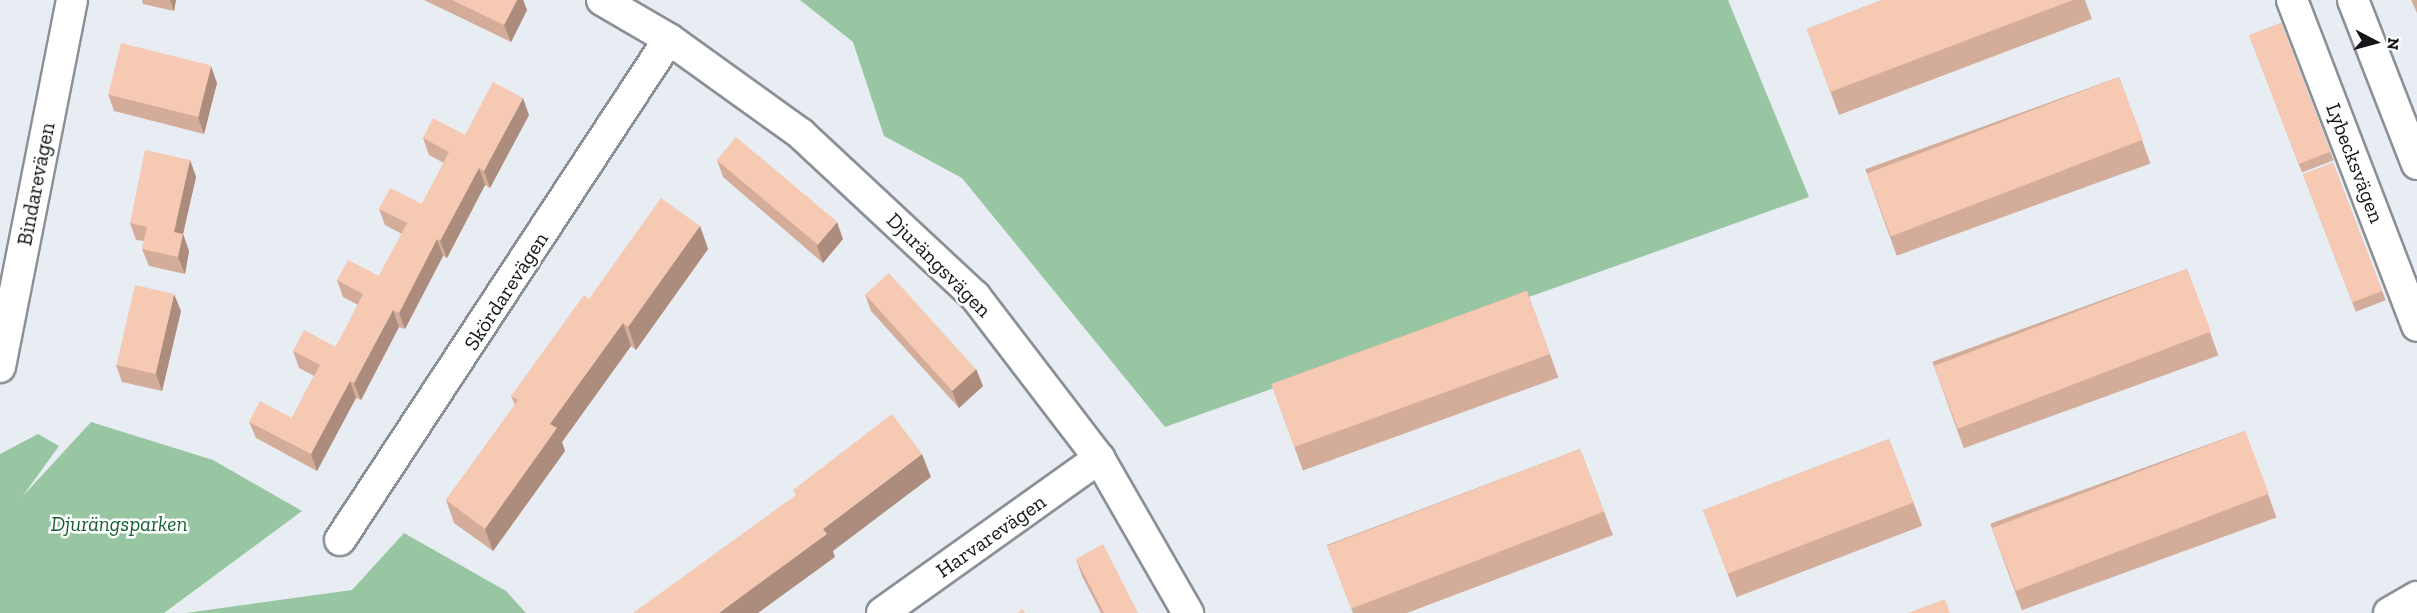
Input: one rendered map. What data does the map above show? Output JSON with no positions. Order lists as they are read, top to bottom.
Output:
{
  "streets": {
    "street": [
      "Lybecksvägen",
      "Bindarevägen",
      "Djurängsvägen",
      "Skördarevägen",
      "Harvarevägen"
    ]
  },
  "crossings": [
    ["Djurängsvägen", "Skördarevägen"],
    ["Djurängsvägen", "Harvarevägen"]
  ],
  "parks": ["Djurängsparken"],
  "north": "right"
}
